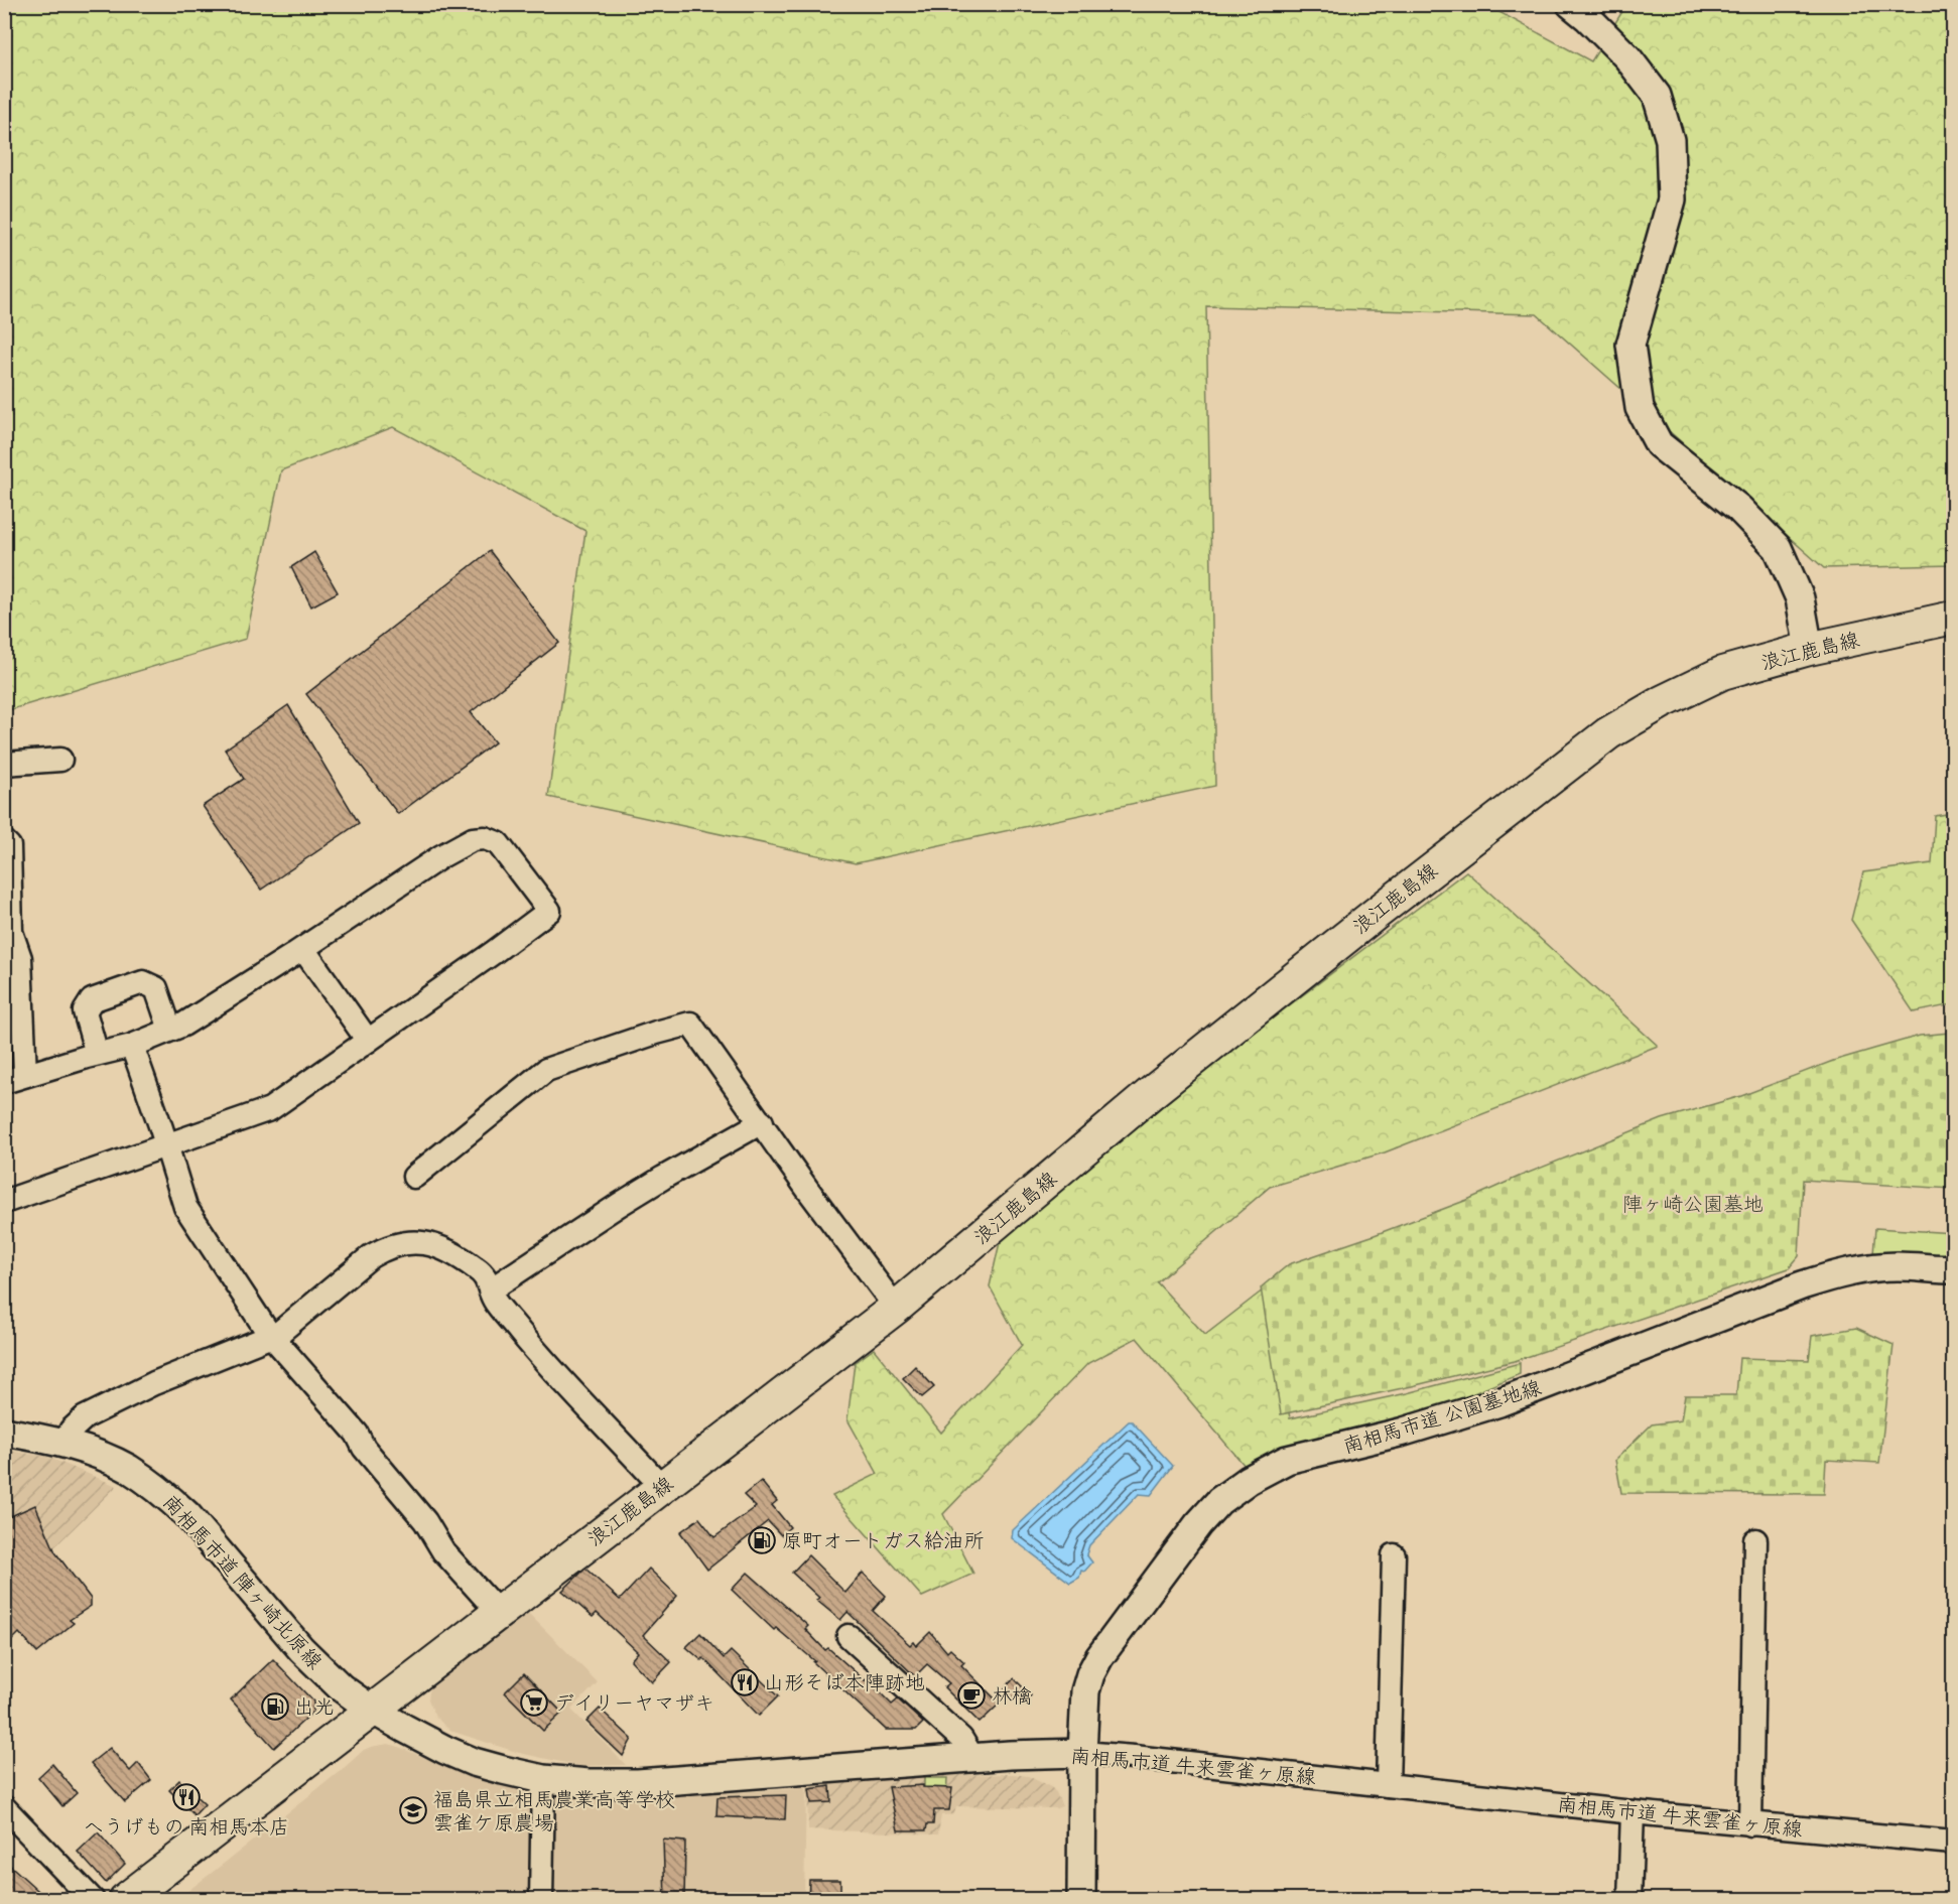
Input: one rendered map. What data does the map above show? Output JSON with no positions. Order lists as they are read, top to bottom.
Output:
{
  "streets": {
    "main road": ["浪江鹿島線"],
    "street": ["南相馬市道 公園墓地線", "南相馬市道 陣ヶ崎北原線", "南相馬市道 牛来雲雀ヶ原線"]
  },
  "crossings": [
    ["浪江鹿島線", "南相馬市道 陣ヶ崎北原線"],
    ["浪江鹿島線", "南相馬市道 牛来雲雀ヶ原線"],
    ["南相馬市道 公園墓地線", "南相馬市道 牛来雲雀ヶ原線"],
    ["南相馬市道 陣ヶ崎北原線", "南相馬市道 牛来雲雀ヶ原線"]
  ],
  "parks": ["陣ヶ崎公園墓地"],
  "places": {
    "fuel station": ["原町オートガス給油所", "出光"],
    "restaurant": ["山形そば本陣跡地", "へうげもの 南相馬本店"],
    "cafe": ["林檎"],
    "supermarket": ["デイリーヤマザキ"],
    "school or university": ["福島県立相馬農業高等学校 雲雀ケ原農場"]
  }
}
